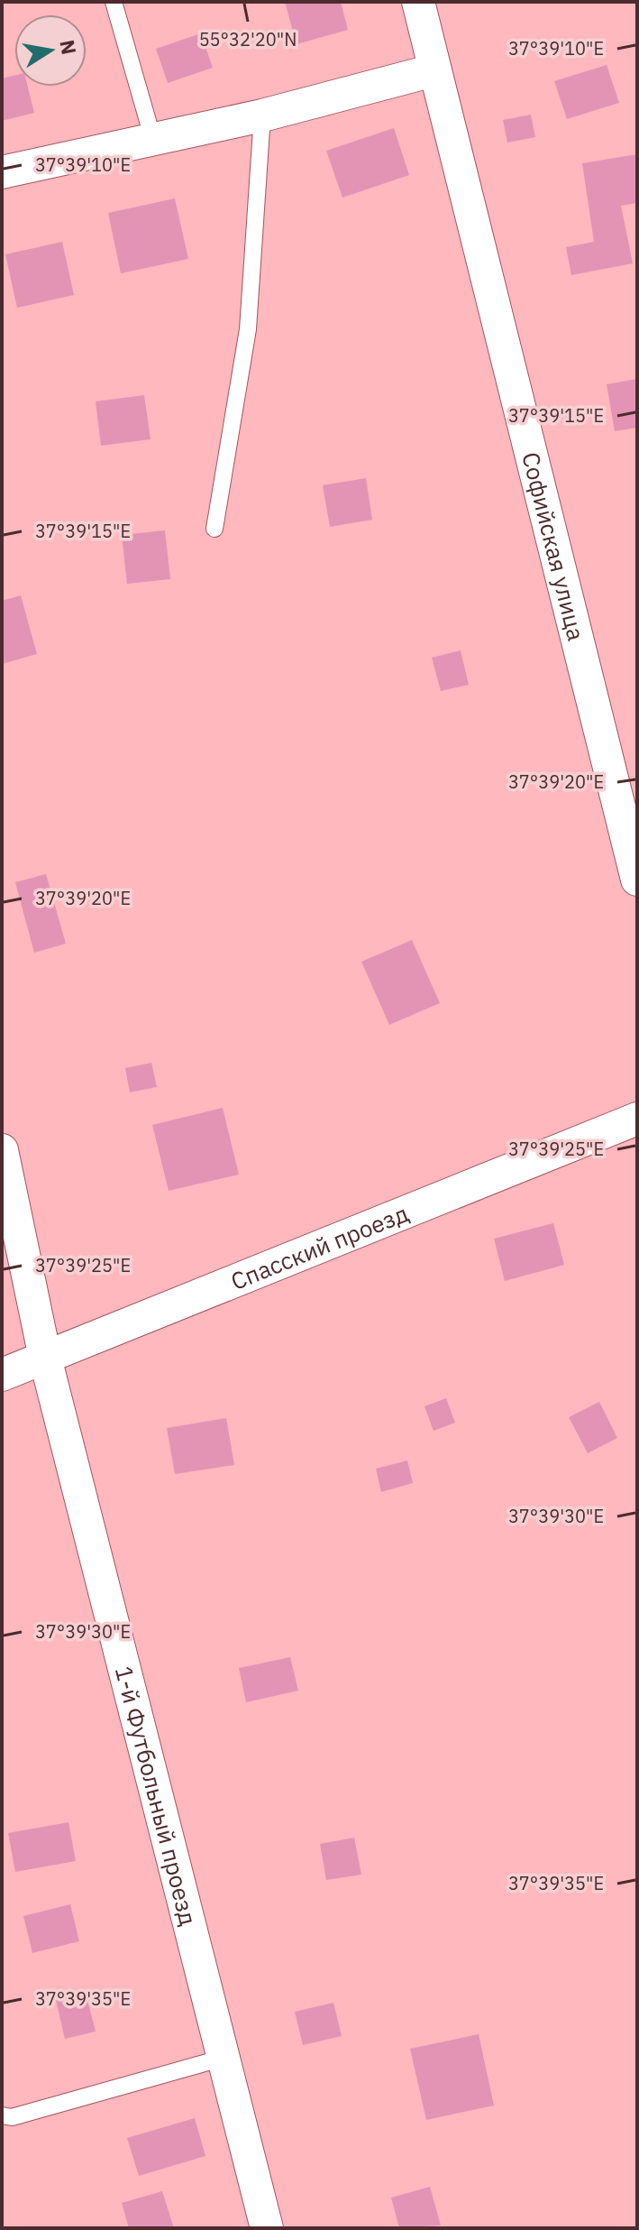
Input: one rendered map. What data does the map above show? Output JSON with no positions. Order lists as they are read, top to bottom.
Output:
{
  "streets": {
    "street": ["Софийская улица", "Спасский проезд", "1-й Футбольный проезд"]
  },
  "crossings": [
    ["Спасский проезд", "1-й Футбольный проезд"]
  ],
  "north": "right",
  "coordinates": [
    "55°32'20\"N",
    "37°39'10\"E",
    "37°39'15\"E",
    "37°39'20\"E",
    "37°39'25\"E",
    "37°39'30\"E",
    "37°39'35\"E"
  ]
}
